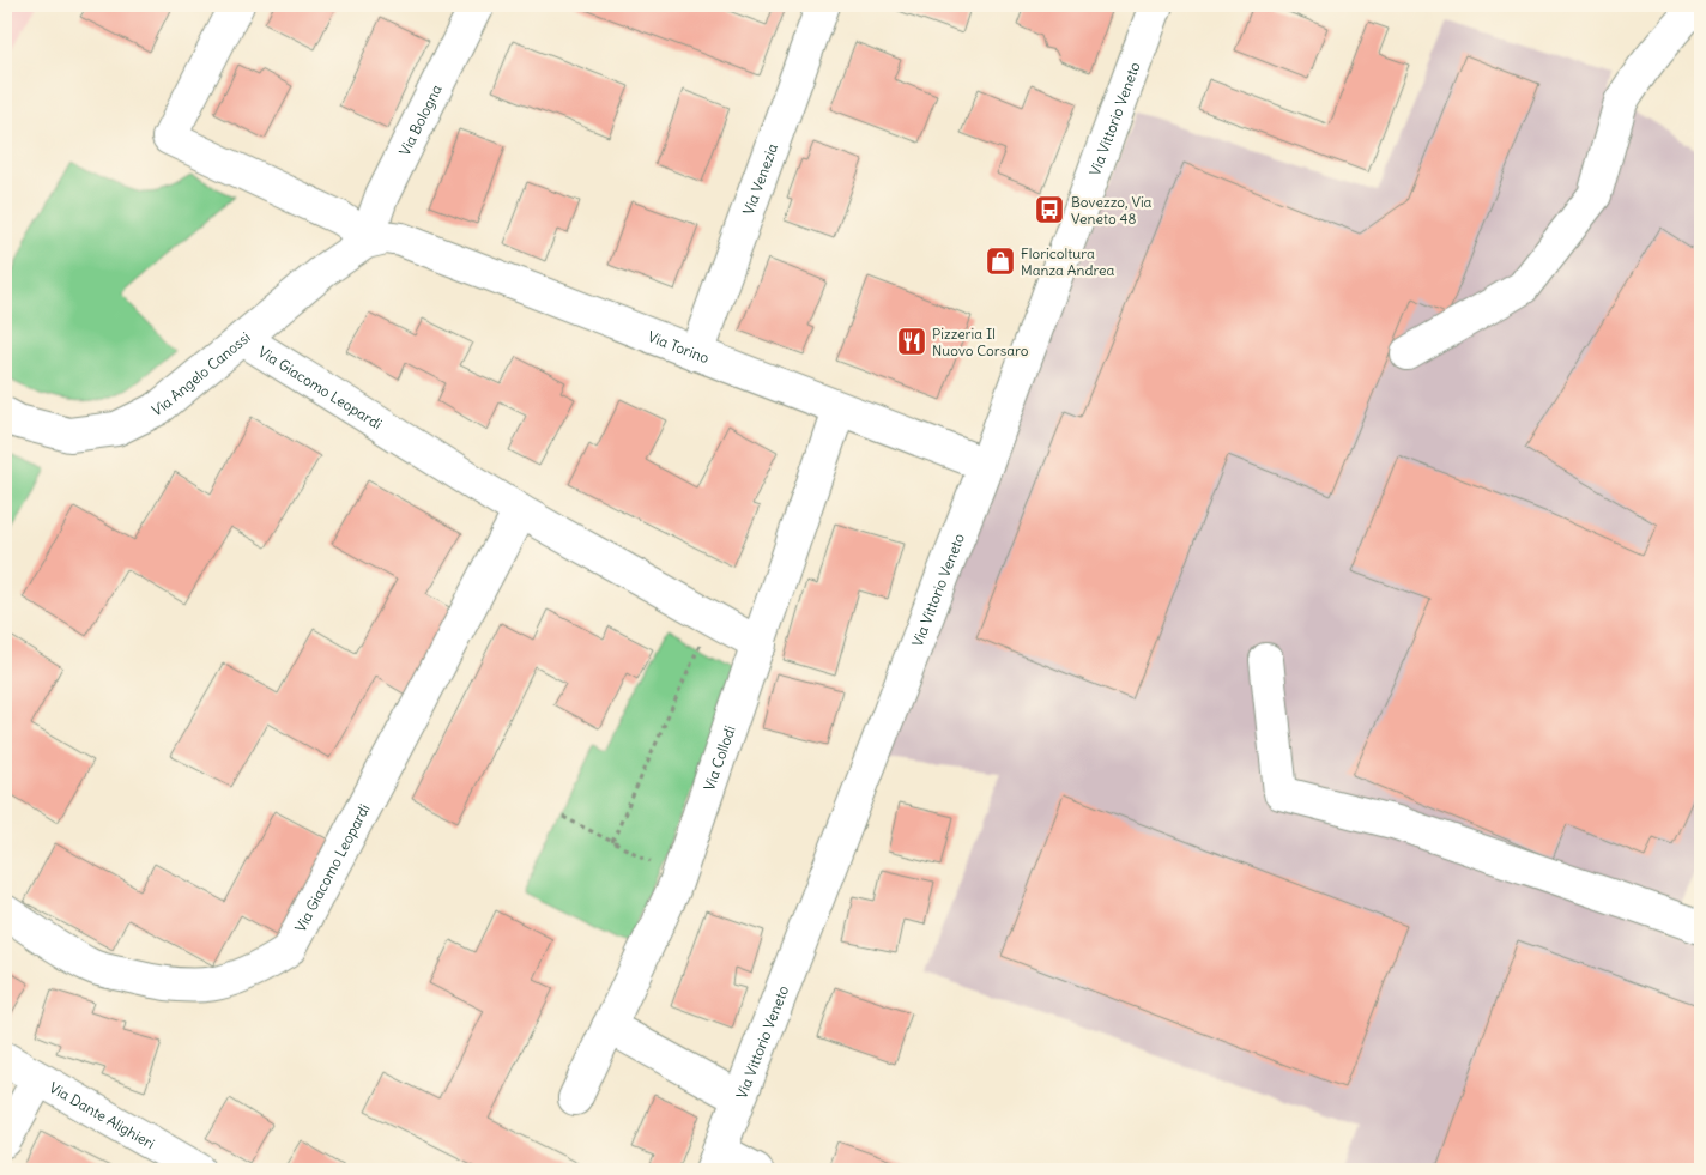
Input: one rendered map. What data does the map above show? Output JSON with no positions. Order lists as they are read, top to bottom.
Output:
{
  "streets": {
    "street": [
      "Via Vittorio Veneto",
      "Via Bologna",
      "Via Venezia",
      "Via Torino",
      "Via Angelo Canossi",
      "Via Giacomo Leopardi",
      "Via Collodi",
      "Via Dante Alighieri"
    ]
  },
  "crossings": [
    ["Via Vittorio Veneto", "Via Torino"],
    ["Via Bologna", "Via Torino"],
    ["Via Bologna", "Via Angelo Canossi"],
    ["Via Venezia", "Via Torino"],
    ["Via Torino", "Via Angelo Canossi"],
    ["Via Torino", "Via Collodi"],
    ["Via Angelo Canossi", "Via Giacomo Leopardi"],
    ["Via Giacomo Leopardi", "Via Collodi"]
  ],
  "places": {
    "bus stop": ["Bovezzo, Via Veneto 48"],
    "shop": ["Floricoltura Manza Andrea"],
    "restaurant": ["Pizzeria Il Nuovo Corsaro"]
  }
}
